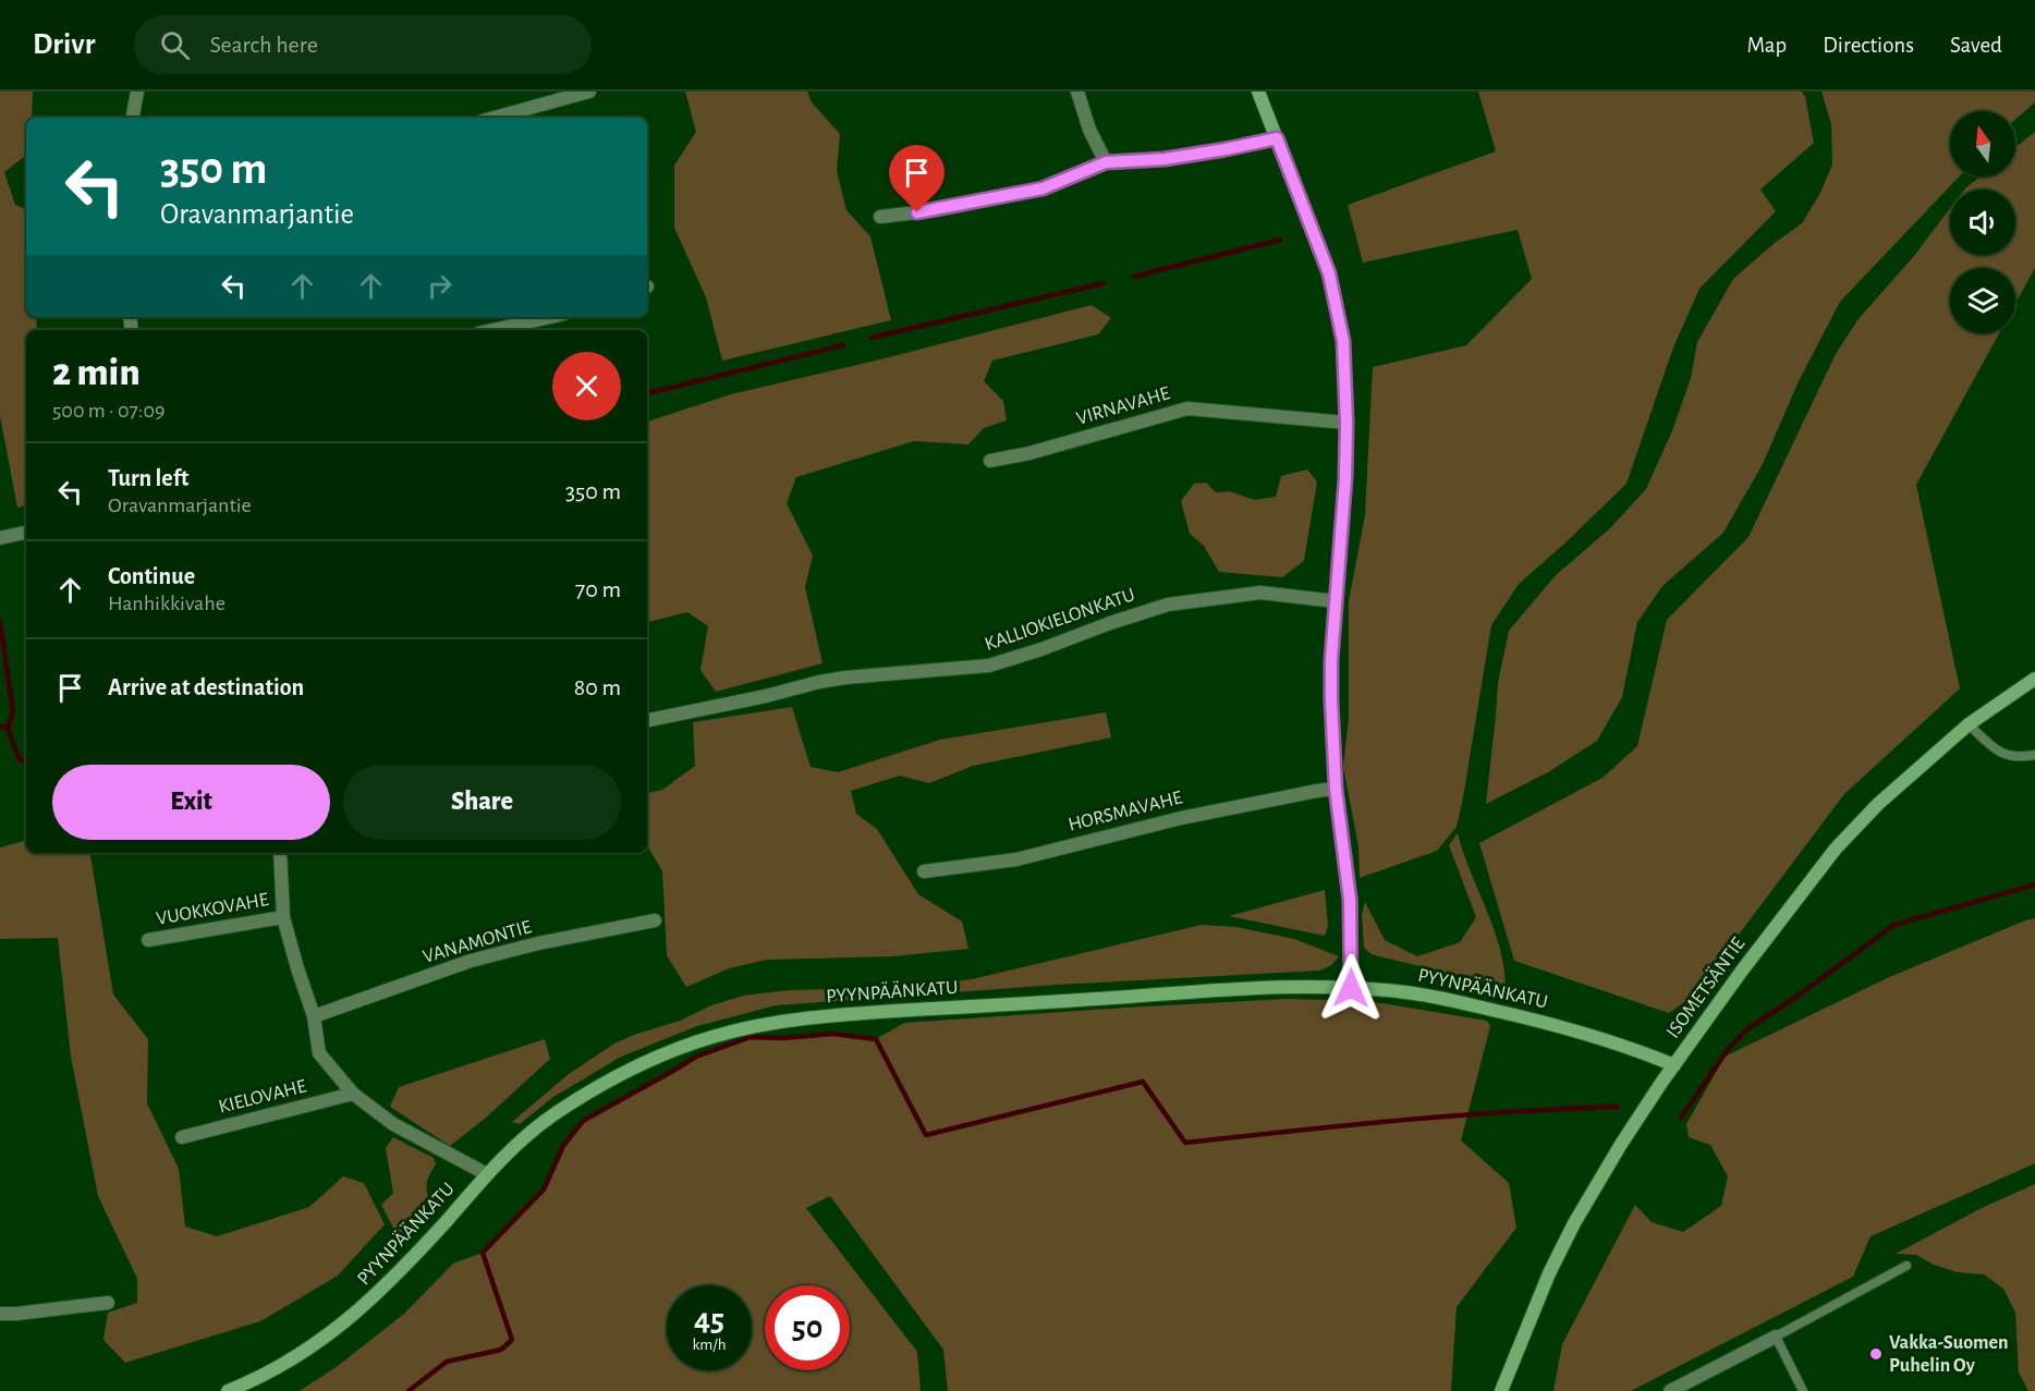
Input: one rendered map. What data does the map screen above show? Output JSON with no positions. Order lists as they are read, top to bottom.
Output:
{
  "streets": {
    "main road": ["ISOMETSÄNTIE", "PYYNPÄÄNKATU"],
    "street": [
      "VIRNAVAHE",
      "KALLIOKIELONKATU",
      "HORSMAVAHE",
      "VUOKKOVAHE",
      "VANAMONTIE",
      "KIELOVAHE"
    ]
  },
  "crossings": [
    ["ISOMETSÄNTIE", "PYYNPÄÄNKATU"]
  ],
  "places": ["Vakka-Suomen Puhelin Oy"],
  "north": "top",
  "page": {
    "header": "Drivr",
    "search": "Search here",
    "nav": ["Map", "Directions", "Saved"],
    "turn": ["350 m", "Oravanmarjantie"],
    "heading": ["2 min", "500 m · 07:09"],
    "list": [
      {
        "name": "Turn left",
        "note": "Oravanmarjantie",
        "value": "350 m"
      },
      {
        "name": "Continue",
        "note": "Hanhikkivahe",
        "value": "70 m"
      },
      {
        "name": "Arrive at destination",
        "value": "80 m"
      }
    ],
    "buttons": ["Exit", "Share"],
    "speed": "45 km/h",
    "limit": "50"
  }
}
